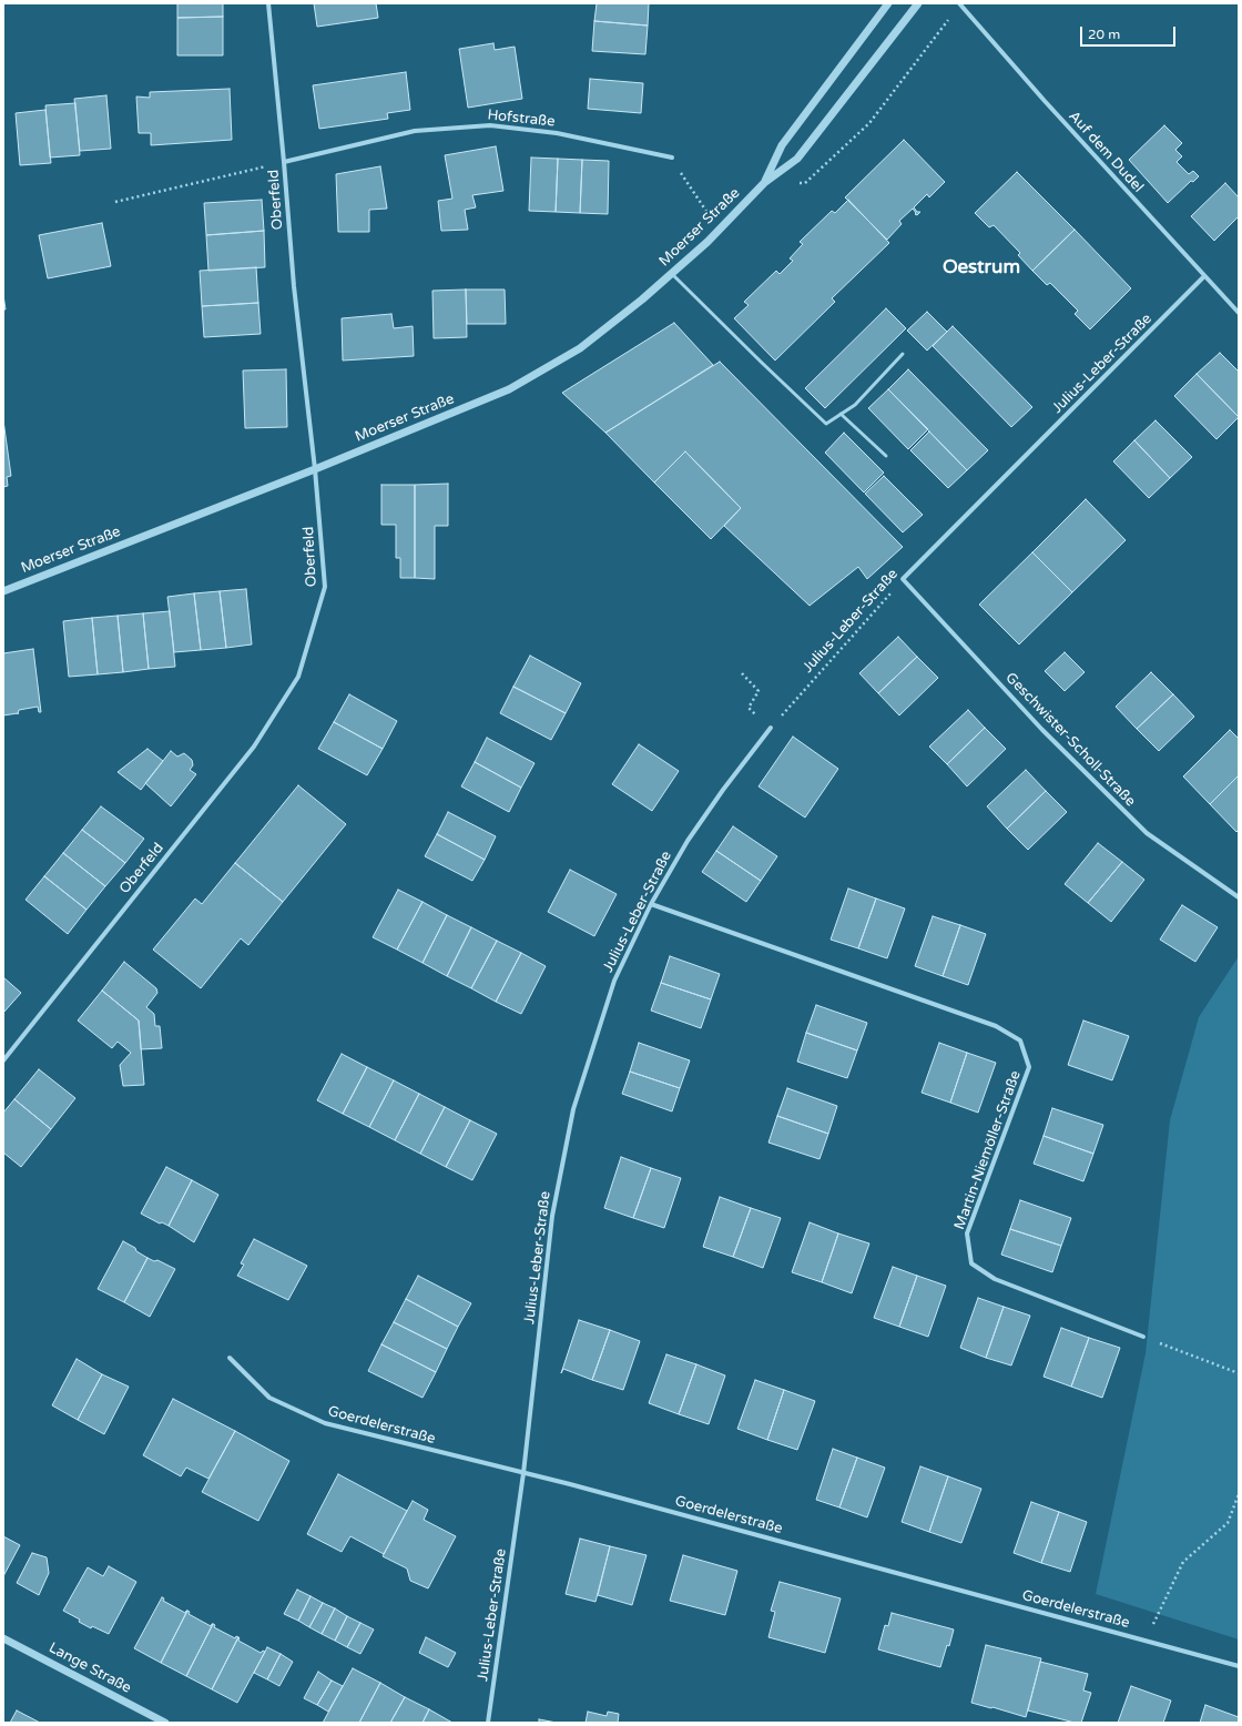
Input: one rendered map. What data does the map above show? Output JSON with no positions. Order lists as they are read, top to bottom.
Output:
{
  "streets": {
    "street": [
      "Hofstraße",
      "Auf dem Dudel",
      "Oberfeld",
      "Moerser Straße",
      "Julius-Leber-Straße",
      "Geschwister-Scholl-Straße",
      "Martin-Niemöller-Straße",
      "Goerdelerstraße",
      "Lange Straße"
    ]
  },
  "crossings": [
    ["Hofstraße", "Oberfeld"],
    ["Auf dem Dudel", "Julius-Leber-Straße"],
    ["Oberfeld", "Moerser Straße"],
    ["Julius-Leber-Straße", "Geschwister-Scholl-Straße"],
    ["Julius-Leber-Straße", "Martin-Niemöller-Straße"],
    ["Julius-Leber-Straße", "Goerdelerstraße"]
  ],
  "districts": ["Oestrum"],
  "scale_bar": "20 m"
}
